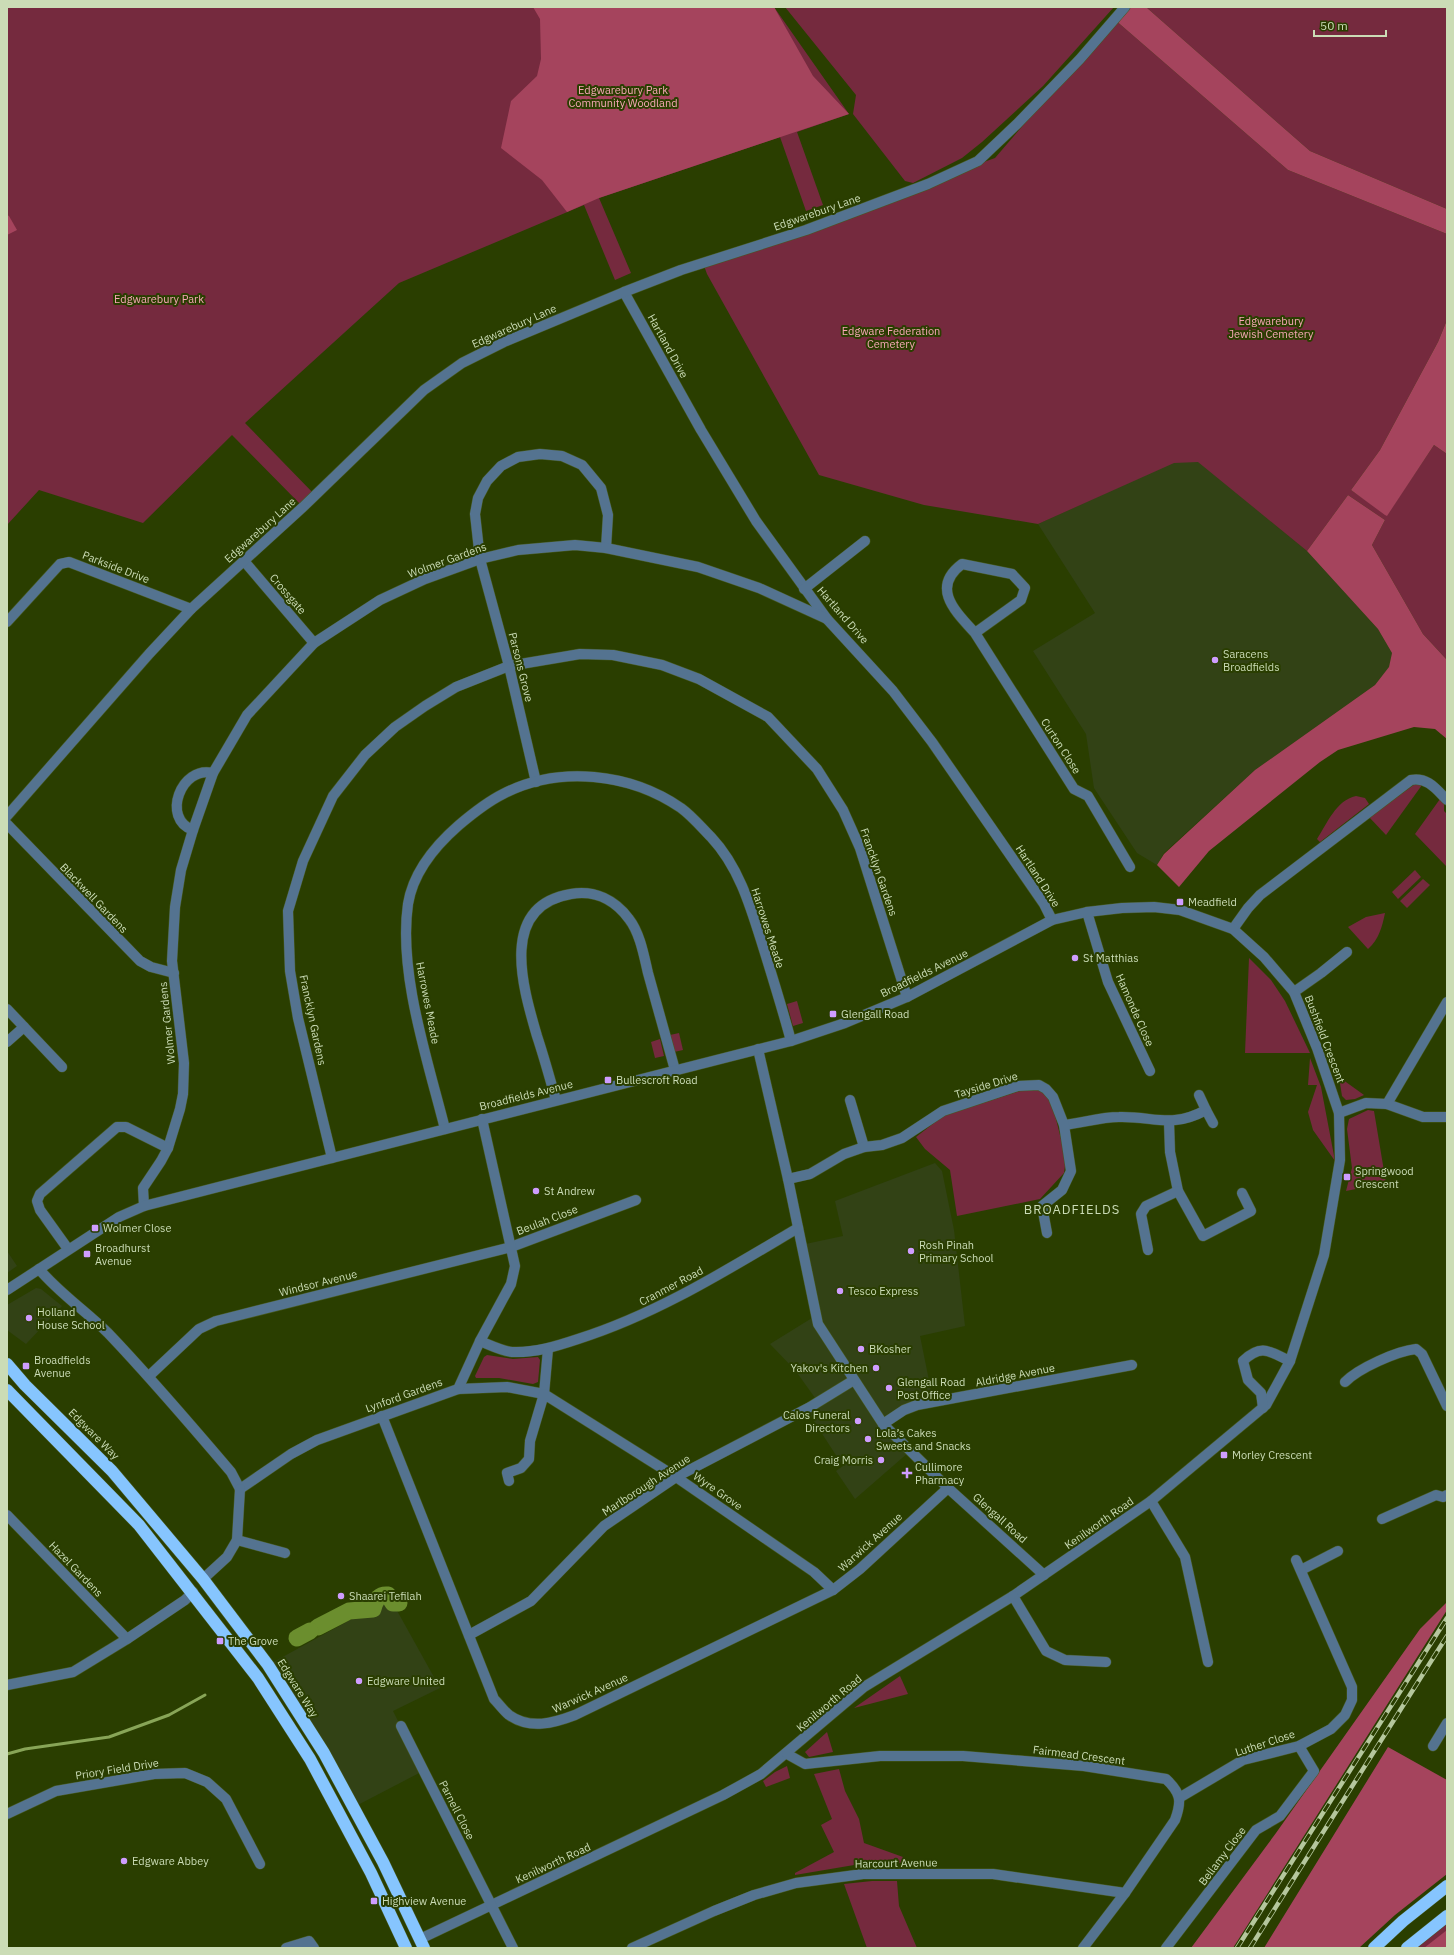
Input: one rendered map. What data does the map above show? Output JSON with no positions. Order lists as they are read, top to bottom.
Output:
{
  "streets": {
    "highway": ["Edgware Way"],
    "street": [
      "Edgwarebury Lane",
      "Hartland Drive",
      "Wolmer Gardens",
      "Parkside Drive",
      "Crossgate",
      "Parsons Grove",
      "Curton Close",
      "Francklyn Gardens",
      "Blackwell Gardens",
      "Harrowes Meade",
      "Broadfields Avenue",
      "Hamonde Close",
      "Bushfield Crescent",
      "Tayside Drive",
      "Beulah Close",
      "Windsor Avenue",
      "Cranmer Road",
      "Aldridge Avenue",
      "Lynford Gardens",
      "Marlborough Avenue",
      "Wyre Grove",
      "Glengall Road",
      "Kenilworth Road",
      "Warwick Avenue",
      "Hazel Gardens",
      "Luther Close",
      "Fairmead Crescent",
      "Priory Field Drive",
      "Parnell Close",
      "Bellamy Close",
      "Harcourt Avenue"
    ]
  },
  "crossings": [
    ["Edgwarebury Lane", "Hartland Drive"],
    ["Edgwarebury Lane", "Parkside Drive"],
    ["Edgwarebury Lane", "Crossgate"],
    ["Hartland Drive", "Wolmer Gardens"],
    ["Hartland Drive", "Broadfields Avenue"],
    ["Hartland Drive", "Bushfield Crescent"],
    ["Wolmer Gardens", "Crossgate"],
    ["Wolmer Gardens", "Parsons Grove"],
    ["Wolmer Gardens", "Blackwell Gardens"],
    ["Wolmer Gardens", "Broadfields Avenue"],
    ["Parsons Grove", "Francklyn Gardens"],
    ["Parsons Grove", "Harrowes Meade"],
    ["Francklyn Gardens", "Broadfields Avenue"],
    ["Harrowes Meade", "Broadfields Avenue"],
    ["Broadfields Avenue", "Bushfield Crescent"],
    ["Broadfields Avenue", "Lynford Gardens"],
    ["Broadfields Avenue", "Glengall Road"],
    ["Hamonde Close", "Bushfield Crescent"],
    ["Bushfield Crescent", "Kenilworth Road"],
    ["Tayside Drive", "Glengall Road"],
    ["Beulah Close", "Windsor Avenue"],
    ["Beulah Close", "Lynford Gardens"],
    ["Windsor Avenue", "Lynford Gardens"],
    ["Cranmer Road", "Lynford Gardens"],
    ["Cranmer Road", "Glengall Road"],
    ["Aldridge Avenue", "Glengall Road"],
    ["Lynford Gardens", "Warwick Avenue"],
    ["Edgware Way", "Kenilworth Road"],
    ["Marlborough Avenue", "Wyre Grove"],
    ["Marlborough Avenue", "Glengall Road"],
    ["Marlborough Avenue", "Warwick Avenue"],
    ["Wyre Grove", "Warwick Avenue"],
    ["Glengall Road", "Kenilworth Road"],
    ["Glengall Road", "Warwick Avenue"],
    ["Kenilworth Road", "Fairmead Crescent"],
    ["Kenilworth Road", "Parnell Close"],
    ["Luther Close", "Fairmead Crescent"],
    ["Luther Close", "Bellamy Close"]
  ],
  "districts": ["BROADFIELDS"],
  "parks": [
    "Edgwarebury Park Community Woodland",
    "Edgwarebury Park",
    "Edgwarebury Jewish Cemetery",
    "Edgware Federation Cemetery"
  ],
  "places": {
    "other": [
      "Saracens Broadfields",
      "St Matthias",
      "St Andrew",
      "Rosh Pinah Primary School",
      "Tesco Express",
      "Holland House School",
      "BKosher",
      "Yakov's Kitchen",
      "Glengall Road Post Office",
      "Calos Funeral Directors",
      "Lola’s Cakes Sweets and Snacks",
      "Craig Morris",
      "Shaarei Tefilah",
      "Edgware United",
      "Edgware Abbey"
    ],
    "transit": [
      "Meadfield",
      "Glengall Road",
      "Bullescroft Road",
      "Springwood Crescent",
      "Wolmer Close",
      "Broadhurst Avenue",
      "Broadfields Avenue",
      "Morley Crescent",
      "The Grove",
      "Highview Avenue"
    ],
    "health": ["Cullimore Pharmacy"]
  },
  "scale_bar": "50 m"
}
